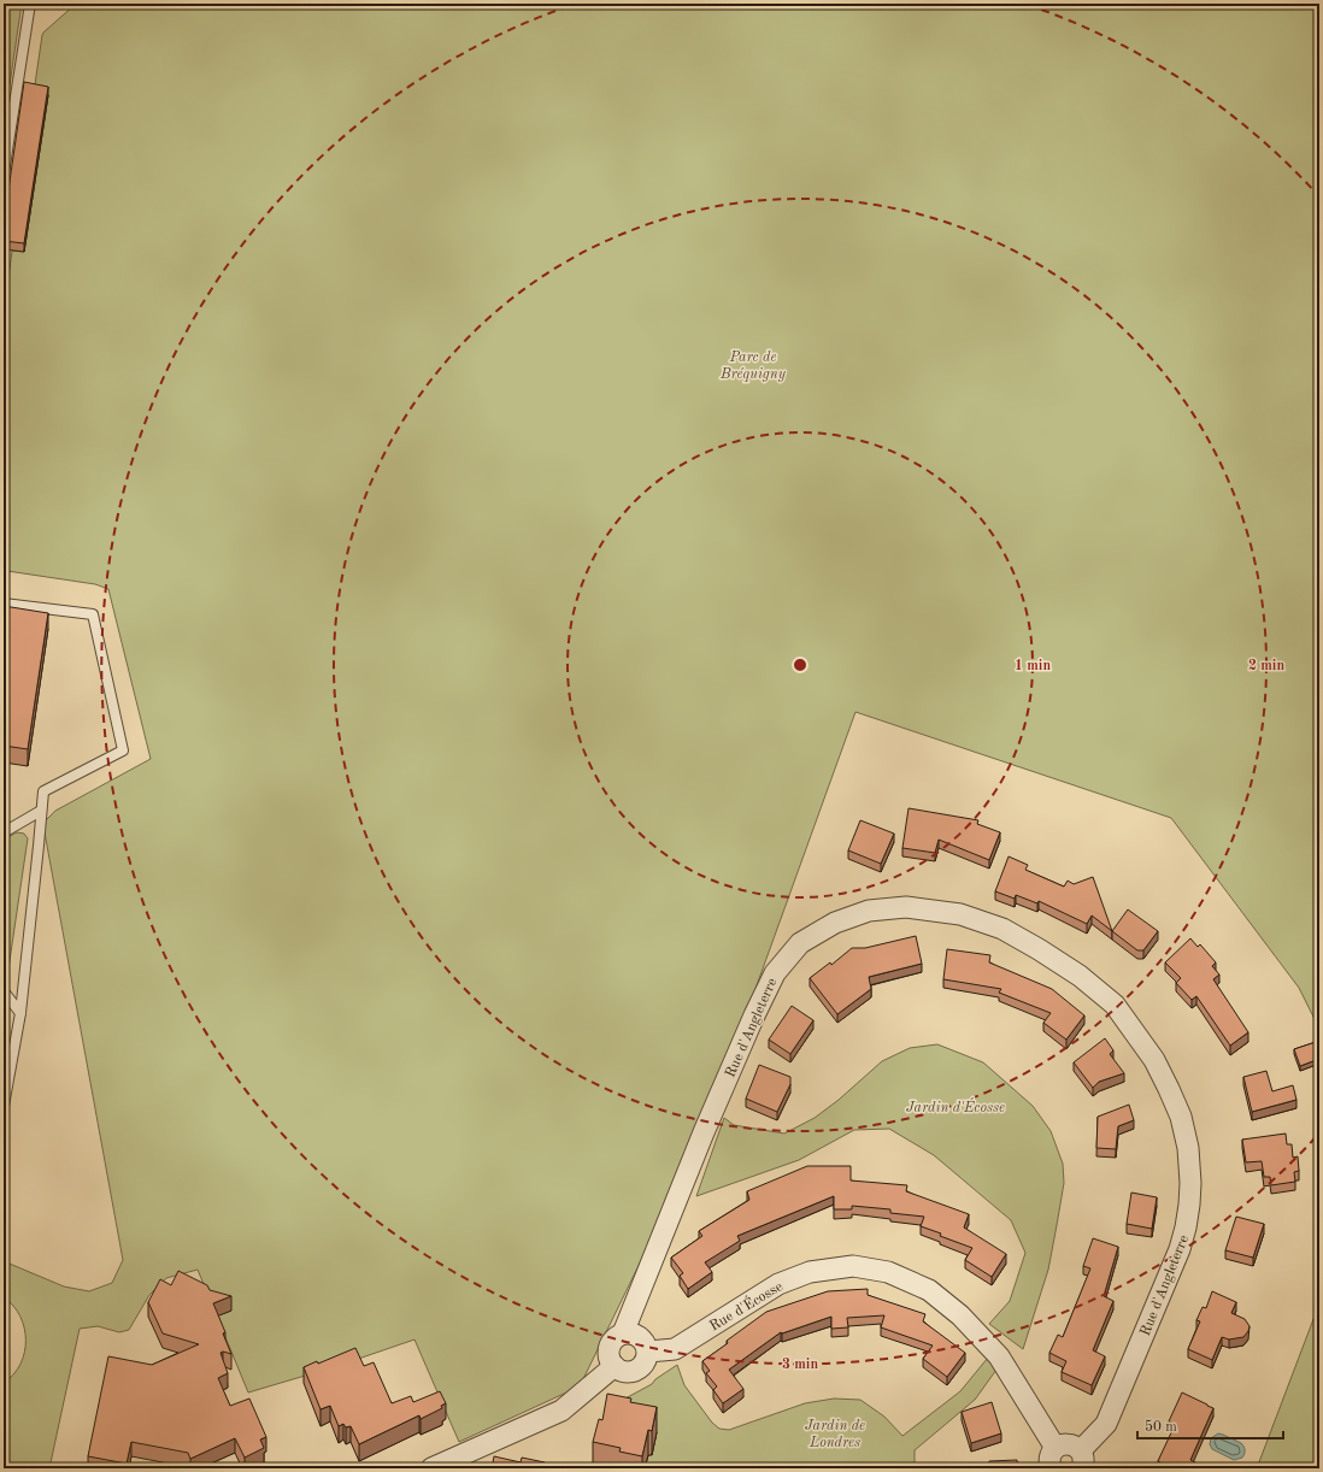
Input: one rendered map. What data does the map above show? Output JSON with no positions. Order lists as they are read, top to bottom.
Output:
{
  "streets": {
    "street": ["Rue d'Angleterre", "Rue d'Écosse"]
  },
  "crossings": [
    ["Rue d'Angleterre", "Rue d'Écosse"]
  ],
  "parks": ["Parc de Bréquigny", "Jardin d'Écosse", "Jardin de Londres"],
  "scale_bar": "50 m",
  "rings": ["1 min", "2 min", "3 min"]
}
